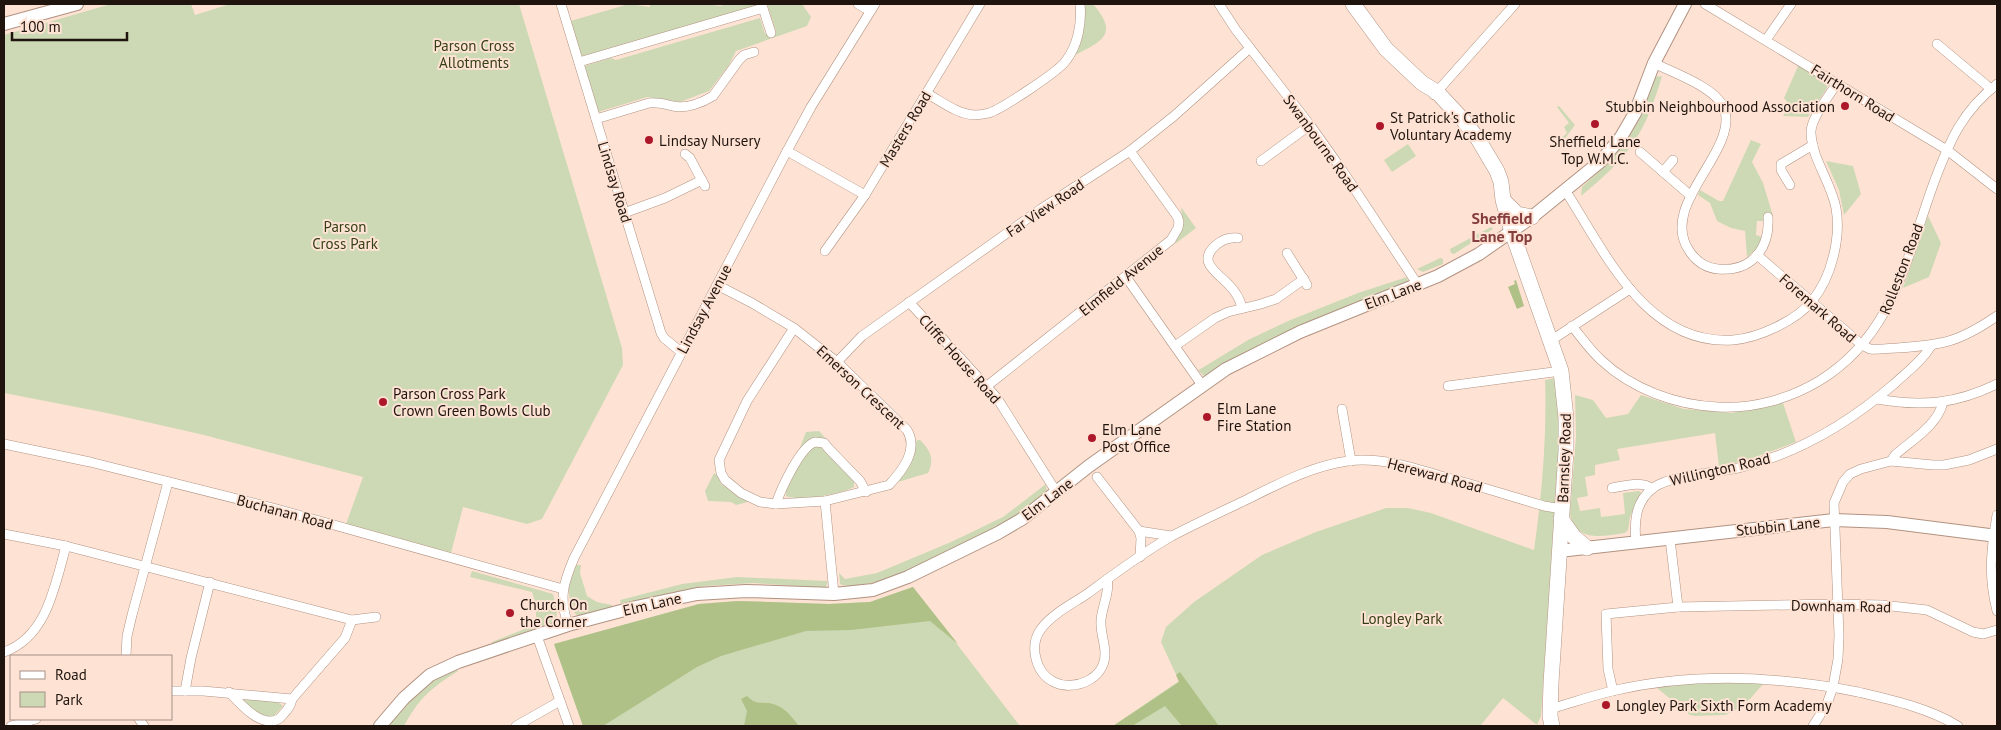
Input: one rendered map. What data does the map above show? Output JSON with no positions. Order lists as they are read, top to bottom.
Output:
{
  "streets": {
    "main road": ["Barnsley Road"],
    "street": [
      "Fairthorn Road",
      "Masters Road",
      "Swanbourne Road",
      "Lindsay Road",
      "Far View Road",
      "Rolleston Road",
      "Elmfield Avenue",
      "Elm Lane",
      "Foremark Road",
      "Lindsay Avenue",
      "Cliffe House Road",
      "Emerson Crescent",
      "Willington Road",
      "Hereward Road",
      "Buchanan Road",
      "Stubbin Lane",
      "Downham Road"
    ]
  },
  "crossings": [
    ["Fairthorn Road", "Rolleston Road"],
    ["Swanbourne Road", "Far View Road"],
    ["Swanbourne Road", "Elm Lane"],
    ["Lindsay Road", "Lindsay Avenue"],
    ["Far View Road", "Elmfield Avenue"],
    ["Far View Road", "Cliffe House Road"],
    ["Far View Road", "Emerson Crescent"],
    ["Rolleston Road", "Foremark Road"],
    ["Elmfield Avenue", "Cliffe House Road"],
    ["Elm Lane", "Lindsay Avenue"],
    ["Elm Lane", "Cliffe House Road"],
    ["Elm Lane", "Barnsley Road"],
    ["Foremark Road", "Willington Road"],
    ["Lindsay Avenue", "Emerson Crescent"],
    ["Lindsay Avenue", "Buchanan Road"],
    ["Barnsley Road", "Hereward Road"],
    ["Barnsley Road", "Stubbin Lane"],
    ["Willington Road", "Stubbin Lane"]
  ],
  "districts": ["Sheffield Lane Top"],
  "parks": ["Parson Cross Allotments", "Parson Cross Park", "Longley Park"],
  "places": [
    "Stubbin Neighbourhood Association",
    "Sheffield Lane Top W.M.C.",
    "St Patrick's Catholic Voluntary Academy",
    "Lindsay Nursery",
    "Parson Cross Park Crown Green Bowls Club",
    "Elm Lane Fire Station",
    "Elm Lane Post Office",
    "Church On the Corner",
    "Longley Park Sixth Form Academy"
  ],
  "legend": ["Road", "Park"],
  "scale_bar": "100 m"
}
